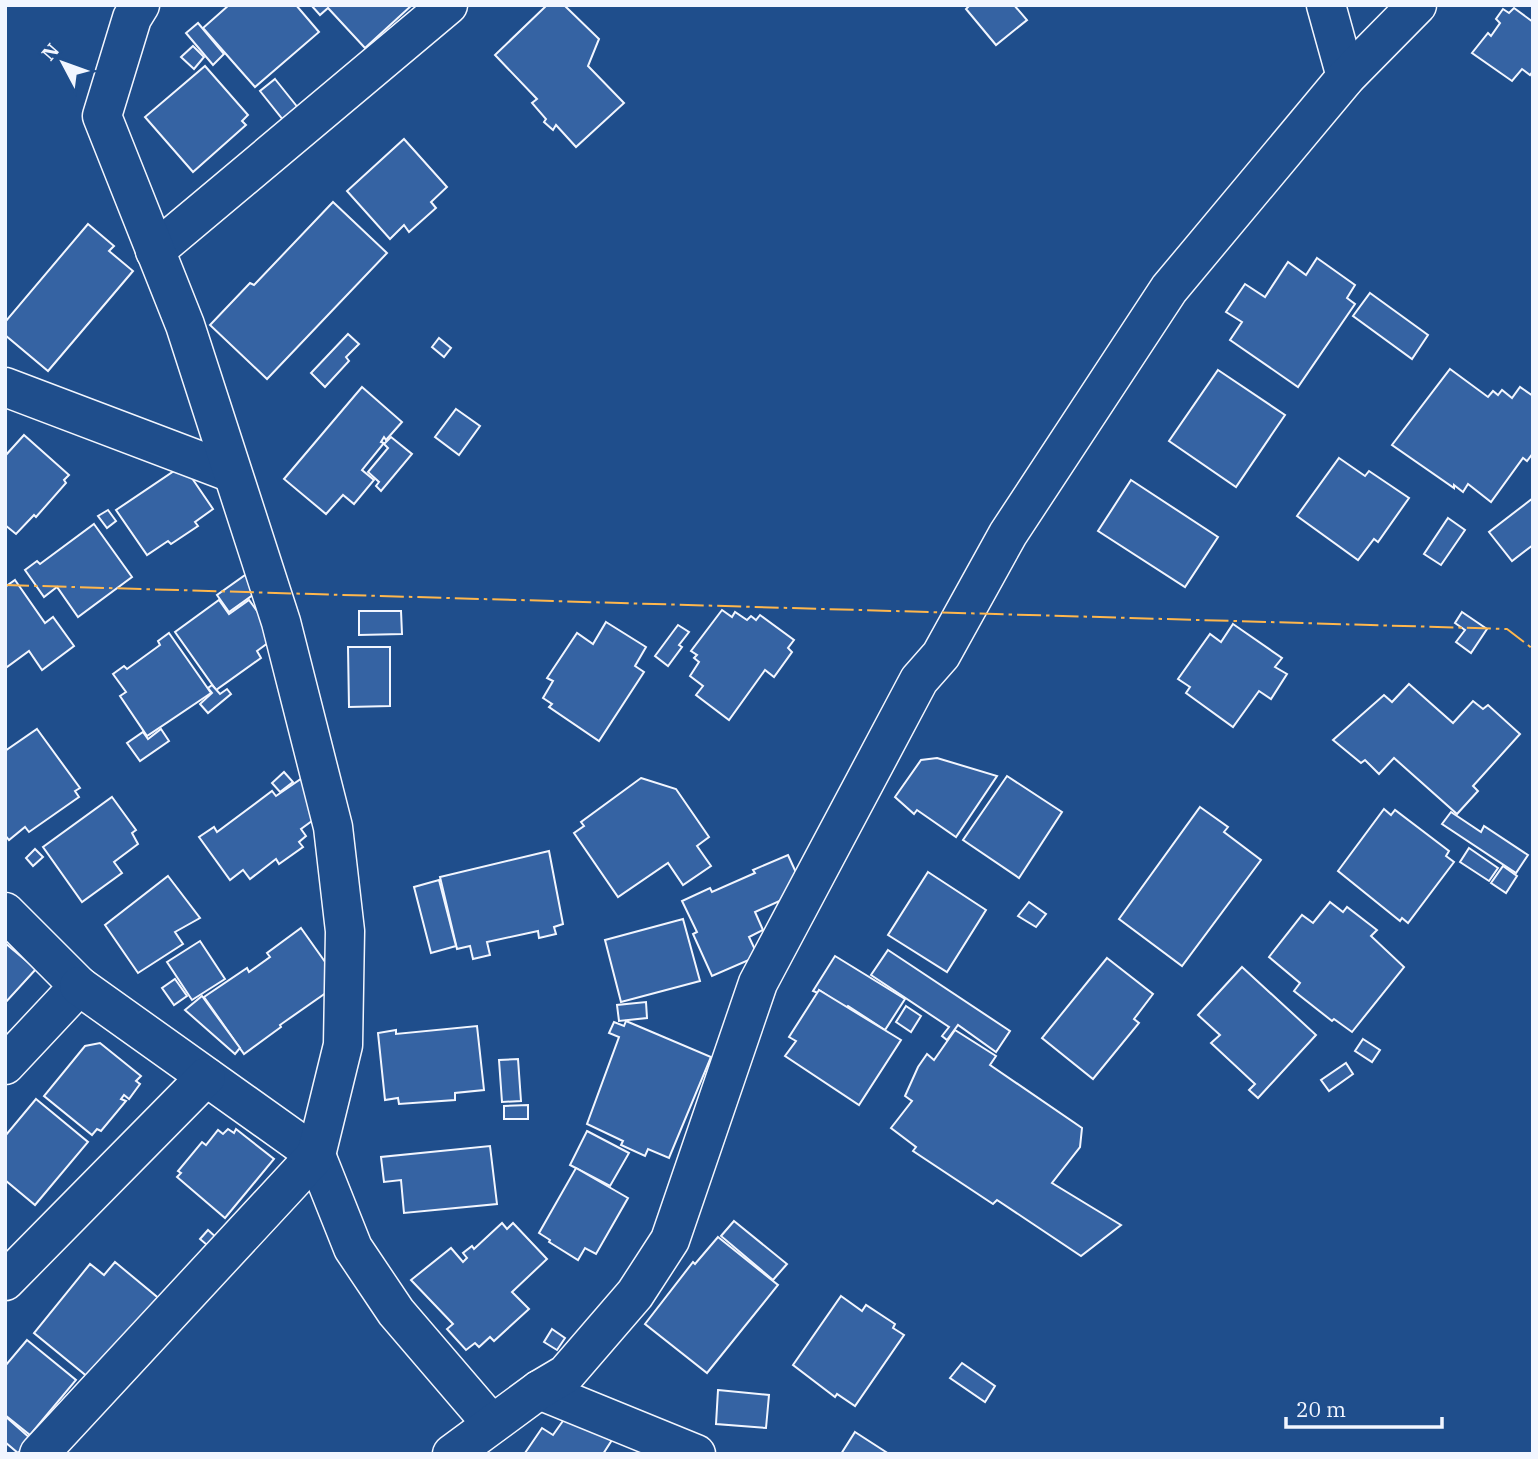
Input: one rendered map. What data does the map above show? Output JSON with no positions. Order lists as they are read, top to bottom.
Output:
{
  "scale_bar": "20 m",
  "north": "top left"
}
